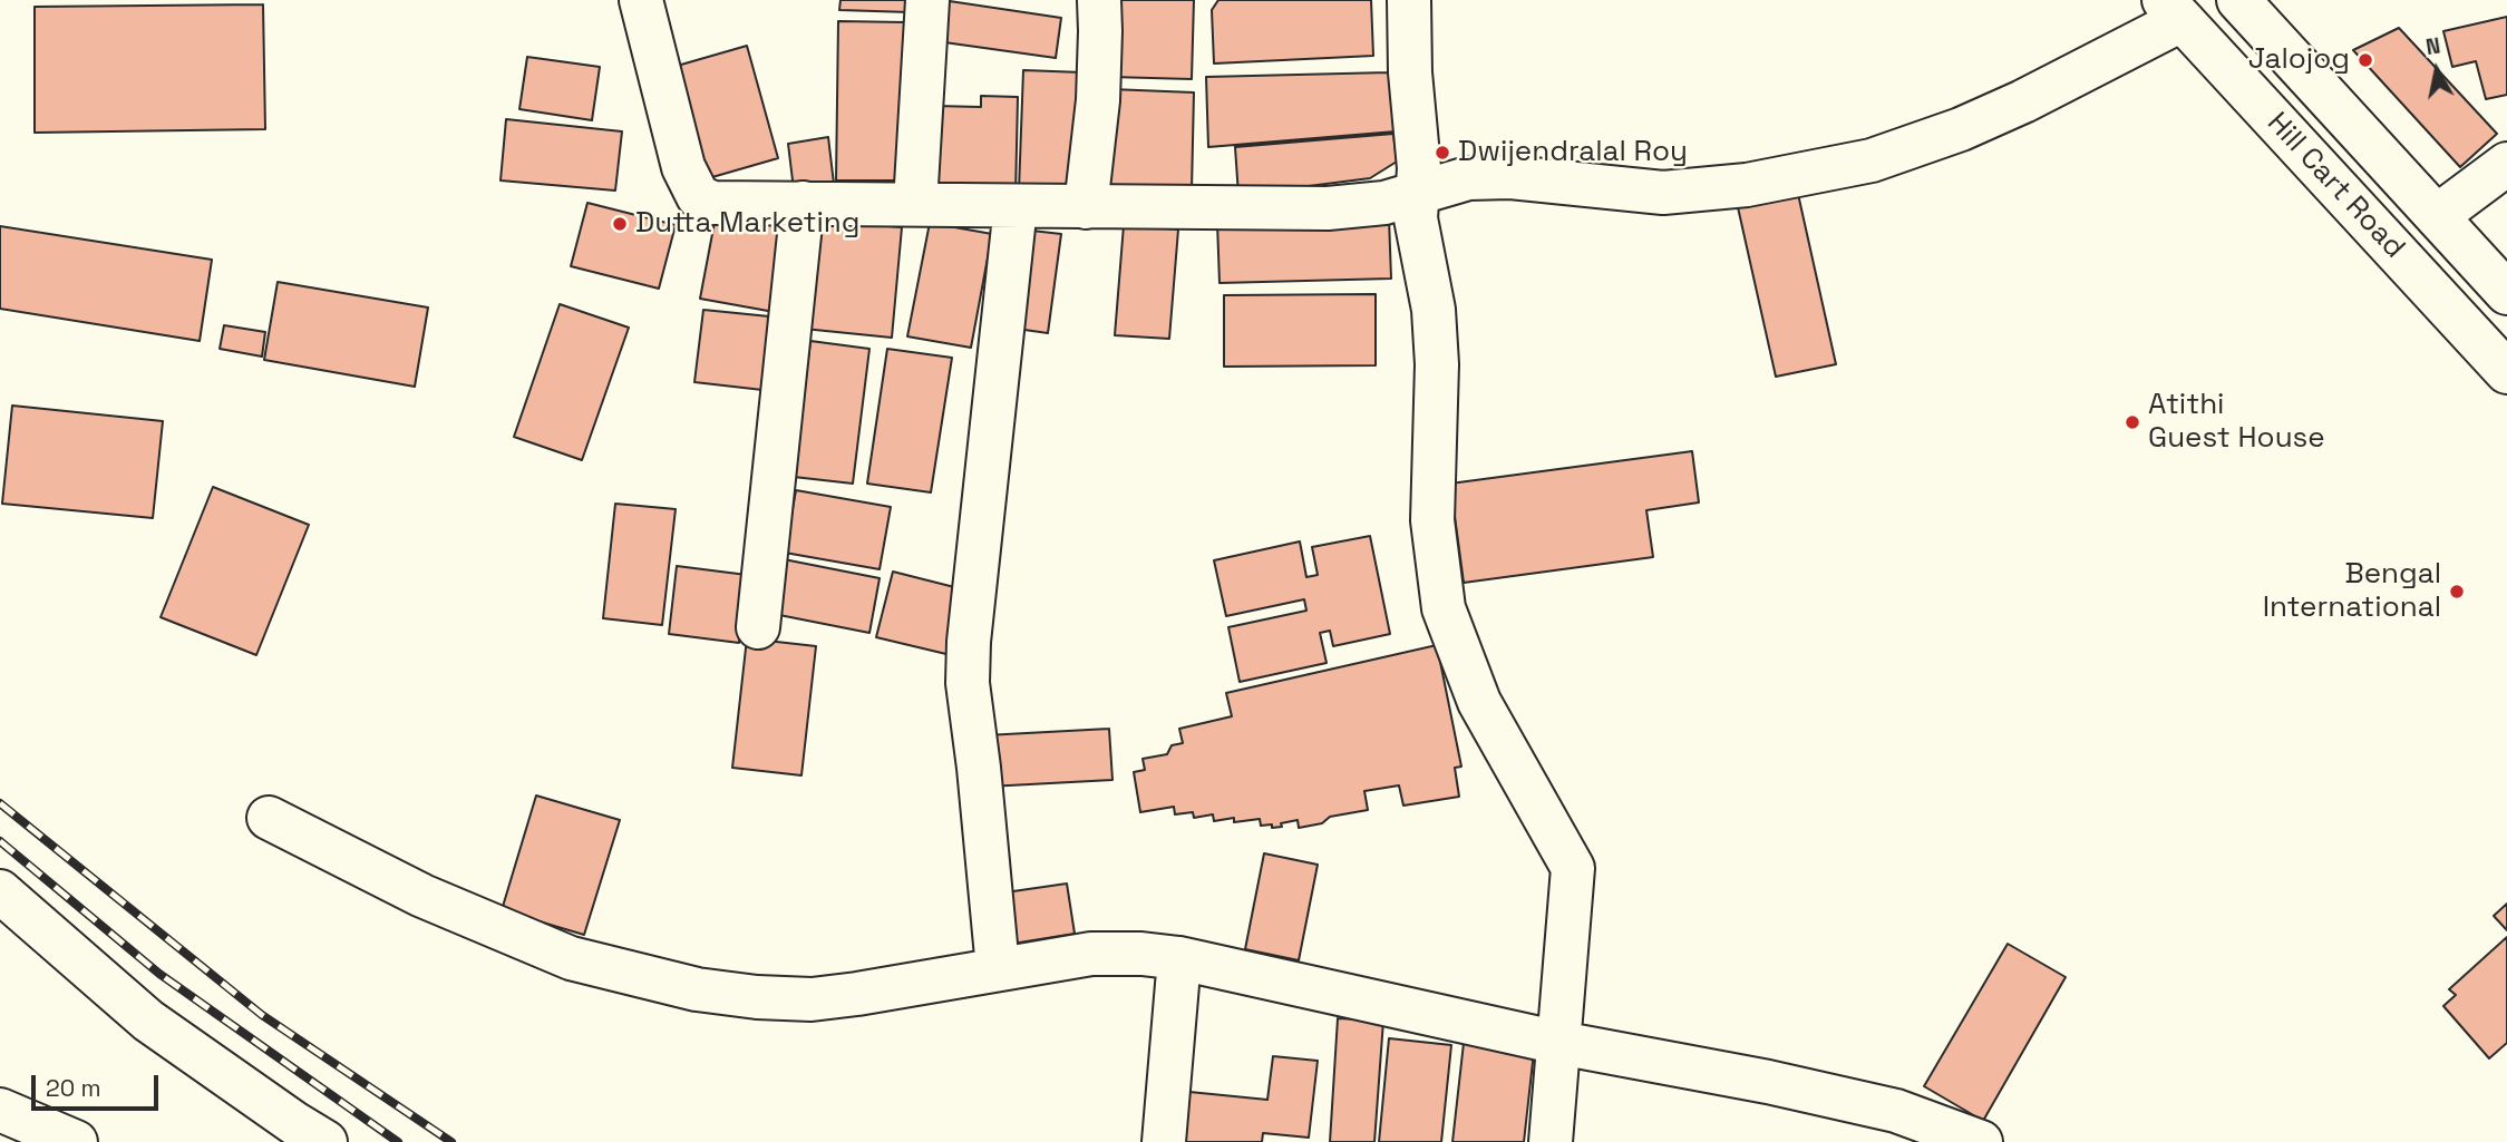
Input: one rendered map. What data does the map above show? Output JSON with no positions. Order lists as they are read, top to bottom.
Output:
{
  "streets": {
    "street": ["Hill Cart Road"]
  },
  "places": [
    "Jalojog",
    "Dwijendralal Roy",
    "Dutta Marketing",
    "Atithi Guest House",
    "Bengal International"
  ],
  "scale_bar": "20 m",
  "north": "top"
}
